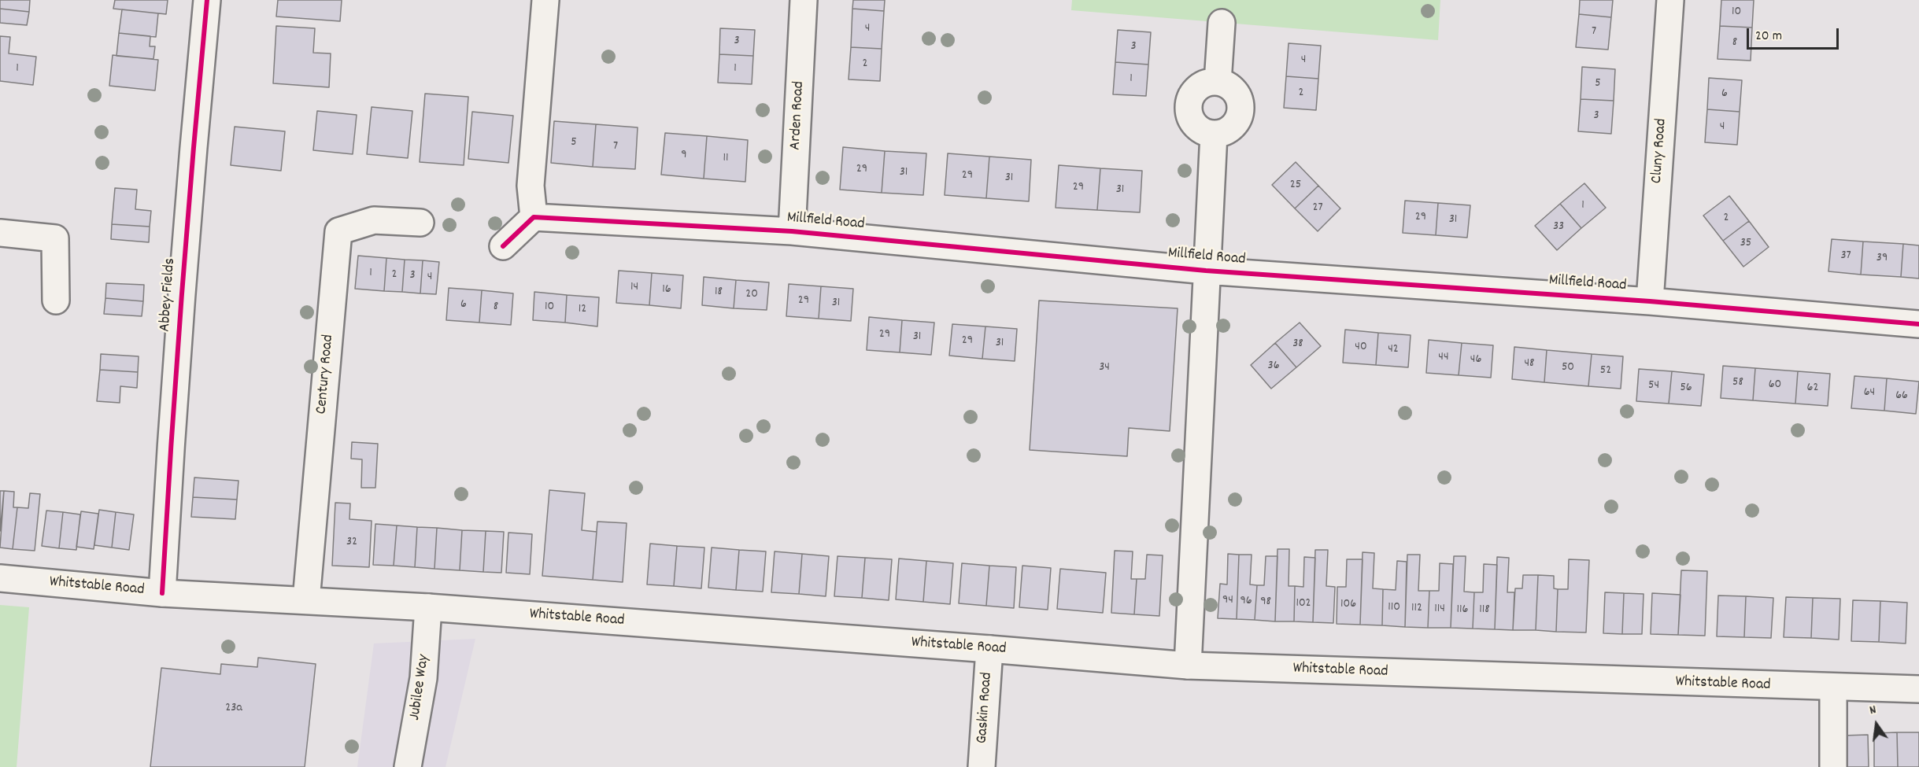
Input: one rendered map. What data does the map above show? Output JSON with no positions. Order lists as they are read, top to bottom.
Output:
{
  "streets": {
    "street": [
      "Arden Road",
      "Cluny Road",
      "Millfield Road",
      "Abbey Fields",
      "Century Road",
      "Whitstable Road",
      "Jubilee Way",
      "Gaskin Road"
    ]
  },
  "crossings": [
    ["Arden Road", "Millfield Road"],
    ["Cluny Road", "Millfield Road"],
    ["Millfield Road", "Whitstable Road"],
    ["Abbey Fields", "Whitstable Road"],
    ["Century Road", "Whitstable Road"],
    ["Whitstable Road", "Jubilee Way"],
    ["Whitstable Road", "Gaskin Road"]
  ],
  "house_numbers": [
    "10",
    "4",
    "7",
    "3",
    "8",
    "3",
    "4",
    "2",
    "1",
    "1",
    "1",
    "5",
    "2",
    "6",
    "3",
    "4",
    "5",
    "7",
    "9",
    "11",
    "29",
    "31",
    "29",
    "31",
    "25",
    "29",
    "31",
    "1",
    "27",
    "29",
    "2",
    "31",
    "33",
    "35",
    "37",
    "39",
    "1",
    "2",
    "3",
    "4",
    "14",
    "16",
    "18",
    "20",
    "29",
    "31",
    "6",
    "8",
    "10",
    "12",
    "29",
    "31",
    "29",
    "31",
    "38",
    "40",
    "42",
    "44",
    "46",
    "48",
    "36",
    "34",
    "50",
    "52",
    "58",
    "60",
    "54",
    "56",
    "62",
    "64",
    "66",
    "32",
    "94",
    "96",
    "98",
    "102",
    "106",
    "110",
    "112",
    "114",
    "116",
    "118",
    "23a"
  ],
  "scale_bar": "20 m",
  "north": "top"
}
